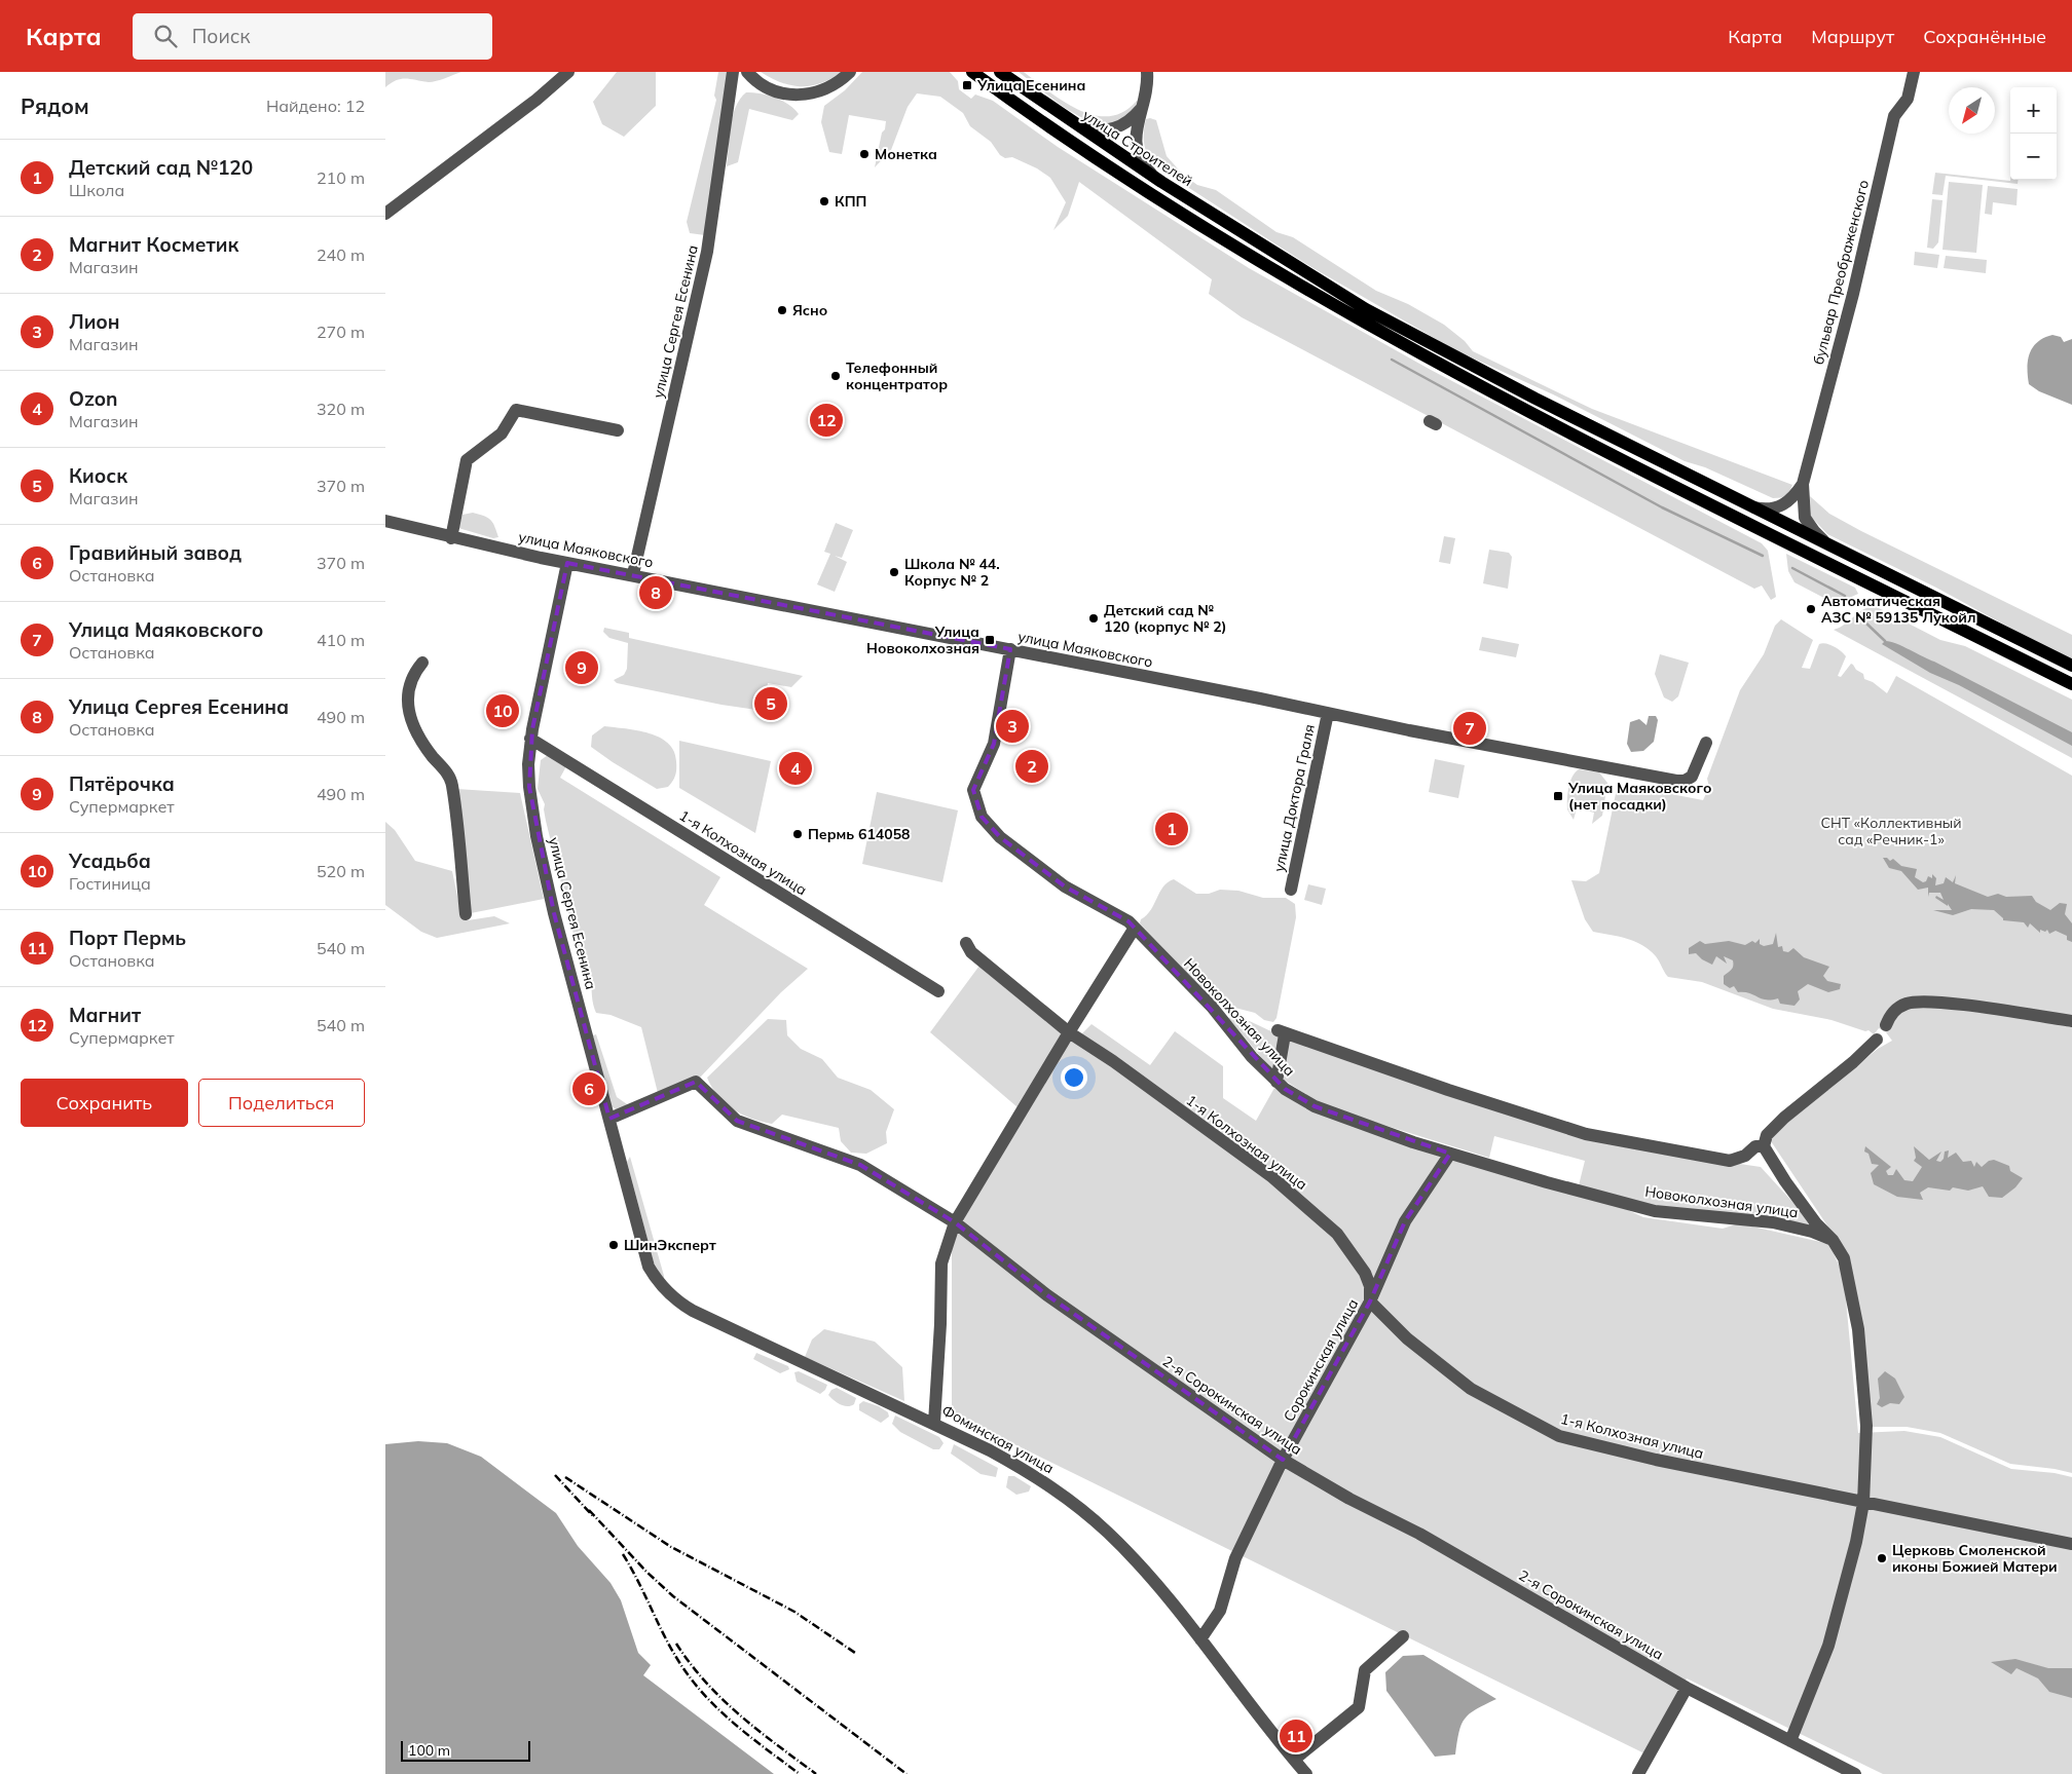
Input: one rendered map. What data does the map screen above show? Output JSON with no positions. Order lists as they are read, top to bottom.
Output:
{
  "streets": {
    "main road": ["улица Строителей"],
    "street": [
      "бульвар Преображенского",
      "улица Сергея Есенина",
      "улица Маяковского",
      "улица Доктора Граля",
      "1-я Колхозная улица",
      "Новоколхозная улица",
      "Сорокинская улица",
      "2-я Сорокинская улица",
      "Фоминская улица"
    ]
  },
  "crossings": [
    ["улица Сергея Есенина", "улица Маяковского"],
    ["улица Сергея Есенина", "1-я Колхозная улица"],
    ["улица Сергея Есенина", "2-я Сорокинская улица"],
    ["улица Сергея Есенина", "Фоминская улица"],
    ["улица Маяковского", "улица Доктора Граля"],
    ["улица Маяковского", "Новоколхозная улица"],
    ["1-я Колхозная улица", "Новоколхозная улица"],
    ["1-я Колхозная улица", "Сорокинская улица"],
    ["Новоколхозная улица", "Сорокинская улица"],
    ["Новоколхозная улица", "2-я Сорокинская улица"],
    ["Сорокинская улица", "2-я Сорокинская улица"],
    ["Сорокинская улица", "Фоминская улица"]
  ],
  "parks": ["СНТ «Коллективный сад «Речник-1»"],
  "places": {
    "transit": ["Улица Есенина", "Улица Новоколхозная", "Улица Маяковского (нет посадки)"],
    "other": [
      "Монетка",
      "КПП",
      "Ясно",
      "Телефонный концентратор",
      "Школа № 44. Корпус № 2",
      "Автоматическая АЗС № 59135 Лукойл",
      "Детский сад № 120 (корпус № 2)",
      "Пермь 614058",
      "ШинЭксперт",
      "Церковь Смоленской иконы Божией Матери"
    ]
  },
  "scale_bar": "100 m",
  "north": "bottom left",
  "page": {
    "header": "Карта",
    "search": "Поиск",
    "nav": ["Карта", "Маршрут", "Сохранённые"],
    "heading": ["Рядом", "Найдено: 12"],
    "map_buttons": ["+", "−"],
    "list": [
      {
        "mark": "1",
        "name": "Детский сад №120",
        "note": "Школа",
        "value": "210 m"
      },
      {
        "mark": "2",
        "name": "Магнит Косметик",
        "note": "Магазин",
        "value": "240 m"
      },
      {
        "mark": "3",
        "name": "Лион",
        "note": "Магазин",
        "value": "270 m"
      },
      {
        "mark": "4",
        "name": "Ozon",
        "note": "Магазин",
        "value": "320 m"
      },
      {
        "mark": "5",
        "name": "Киоск",
        "note": "Магазин",
        "value": "370 m"
      },
      {
        "mark": "6",
        "name": "Гравийный завод",
        "note": "Остановка",
        "value": "370 m"
      },
      {
        "mark": "7",
        "name": "Улица Маяковского",
        "note": "Остановка",
        "value": "410 m"
      },
      {
        "mark": "8",
        "name": "Улица Сергея Есенина",
        "note": "Остановка",
        "value": "490 m"
      },
      {
        "mark": "9",
        "name": "Пятёрочка",
        "note": "Супермаркет",
        "value": "490 m"
      },
      {
        "mark": "10",
        "name": "Усадьба",
        "note": "Гостиница",
        "value": "520 m"
      },
      {
        "mark": "11",
        "name": "Порт Пермь",
        "note": "Остановка",
        "value": "540 m"
      },
      {
        "mark": "12",
        "name": "Магнит",
        "note": "Супермаркет",
        "value": "540 m"
      }
    ],
    "pins": [
      "12",
      "8",
      "9",
      "5",
      "10",
      "3",
      "7",
      "2",
      "4",
      "1",
      "6",
      "11"
    ],
    "buttons": ["Сохранить", "Поделиться"],
    "scale": "100 m"
  }
}
